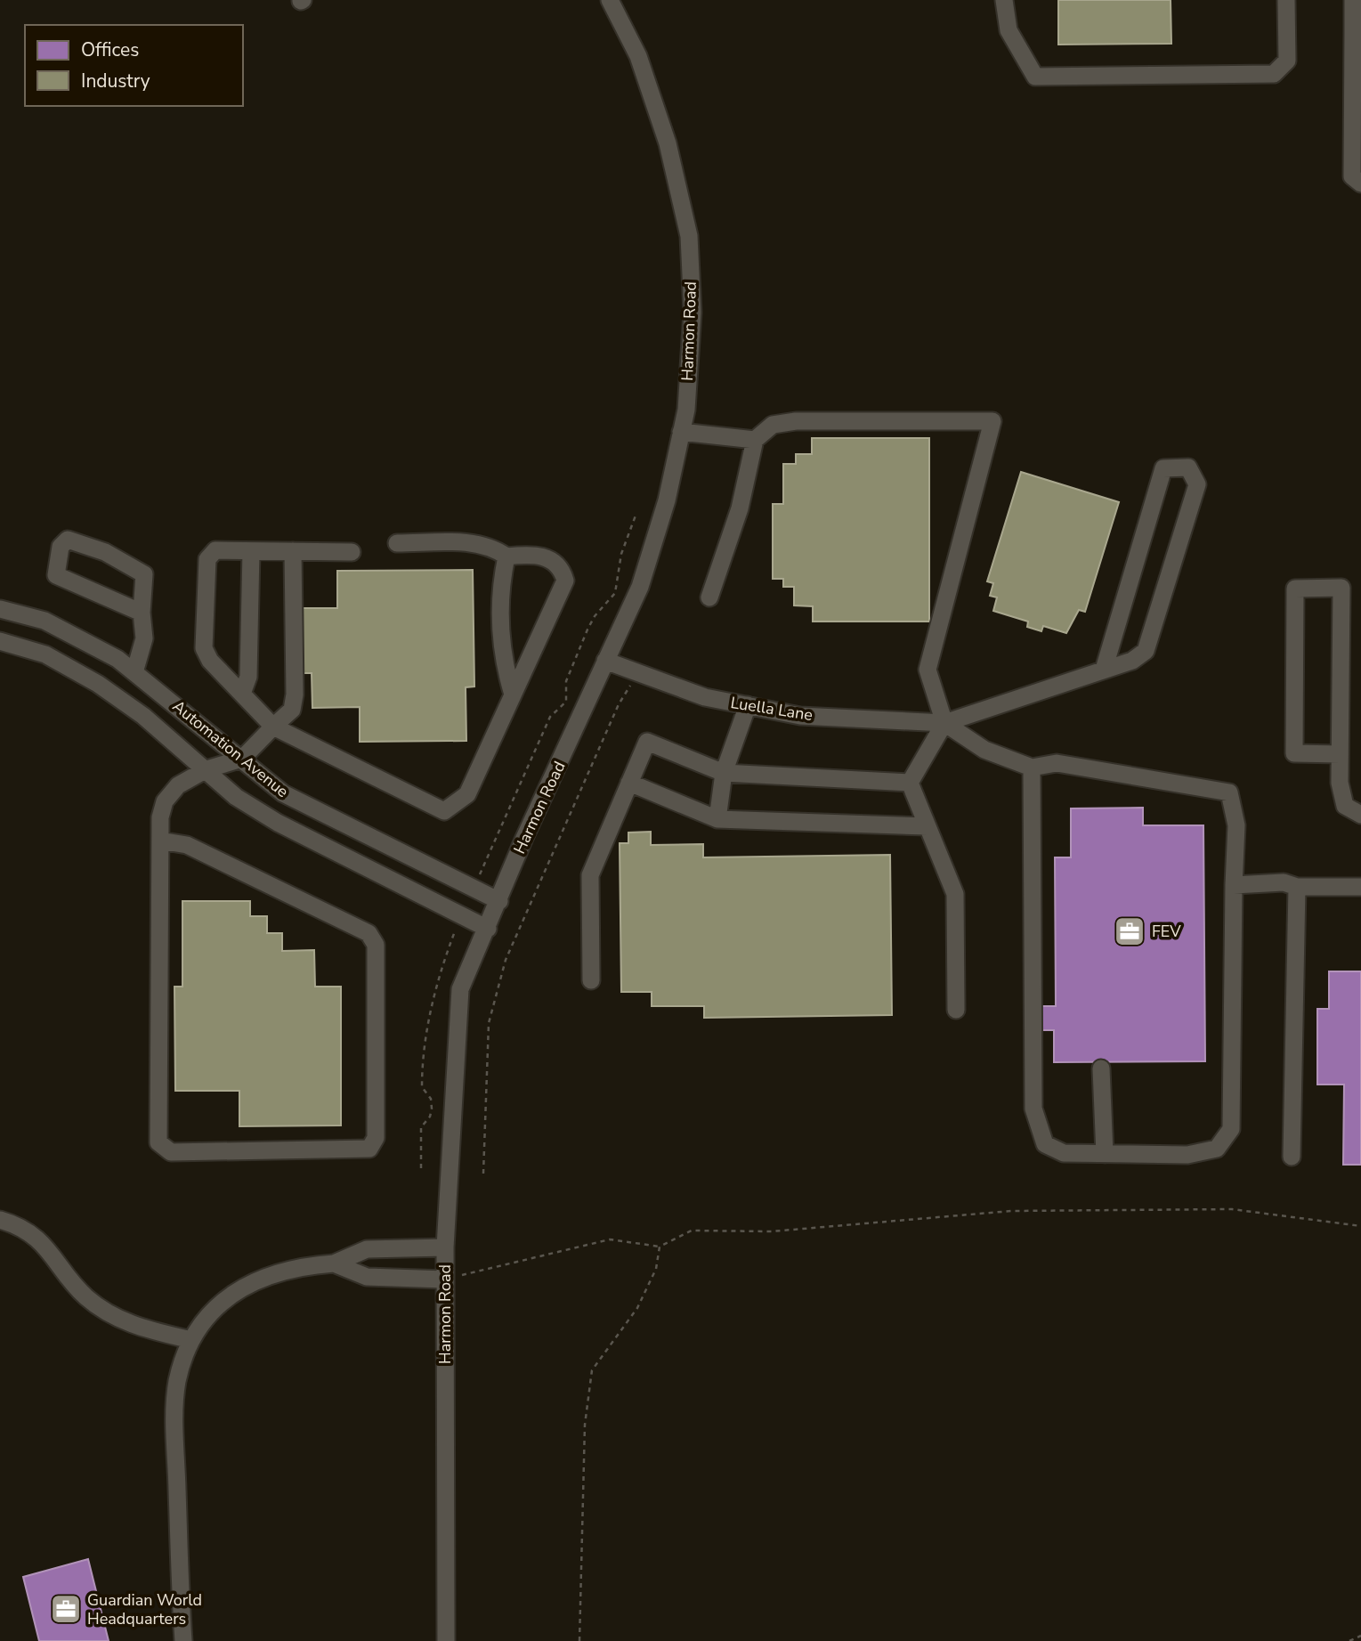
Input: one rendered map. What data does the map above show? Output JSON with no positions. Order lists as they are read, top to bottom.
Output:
{
  "streets": {
    "street": ["Harmon Road", "Luella Lane", "Automation Avenue"]
  },
  "crossings": [
    ["Harmon Road", "Luella Lane"],
    ["Harmon Road", "Automation Avenue"]
  ],
  "places": {
    "office": ["FEV", "Guardian World Headquarters"]
  },
  "legend": ["Offices", "Industry"]
}
